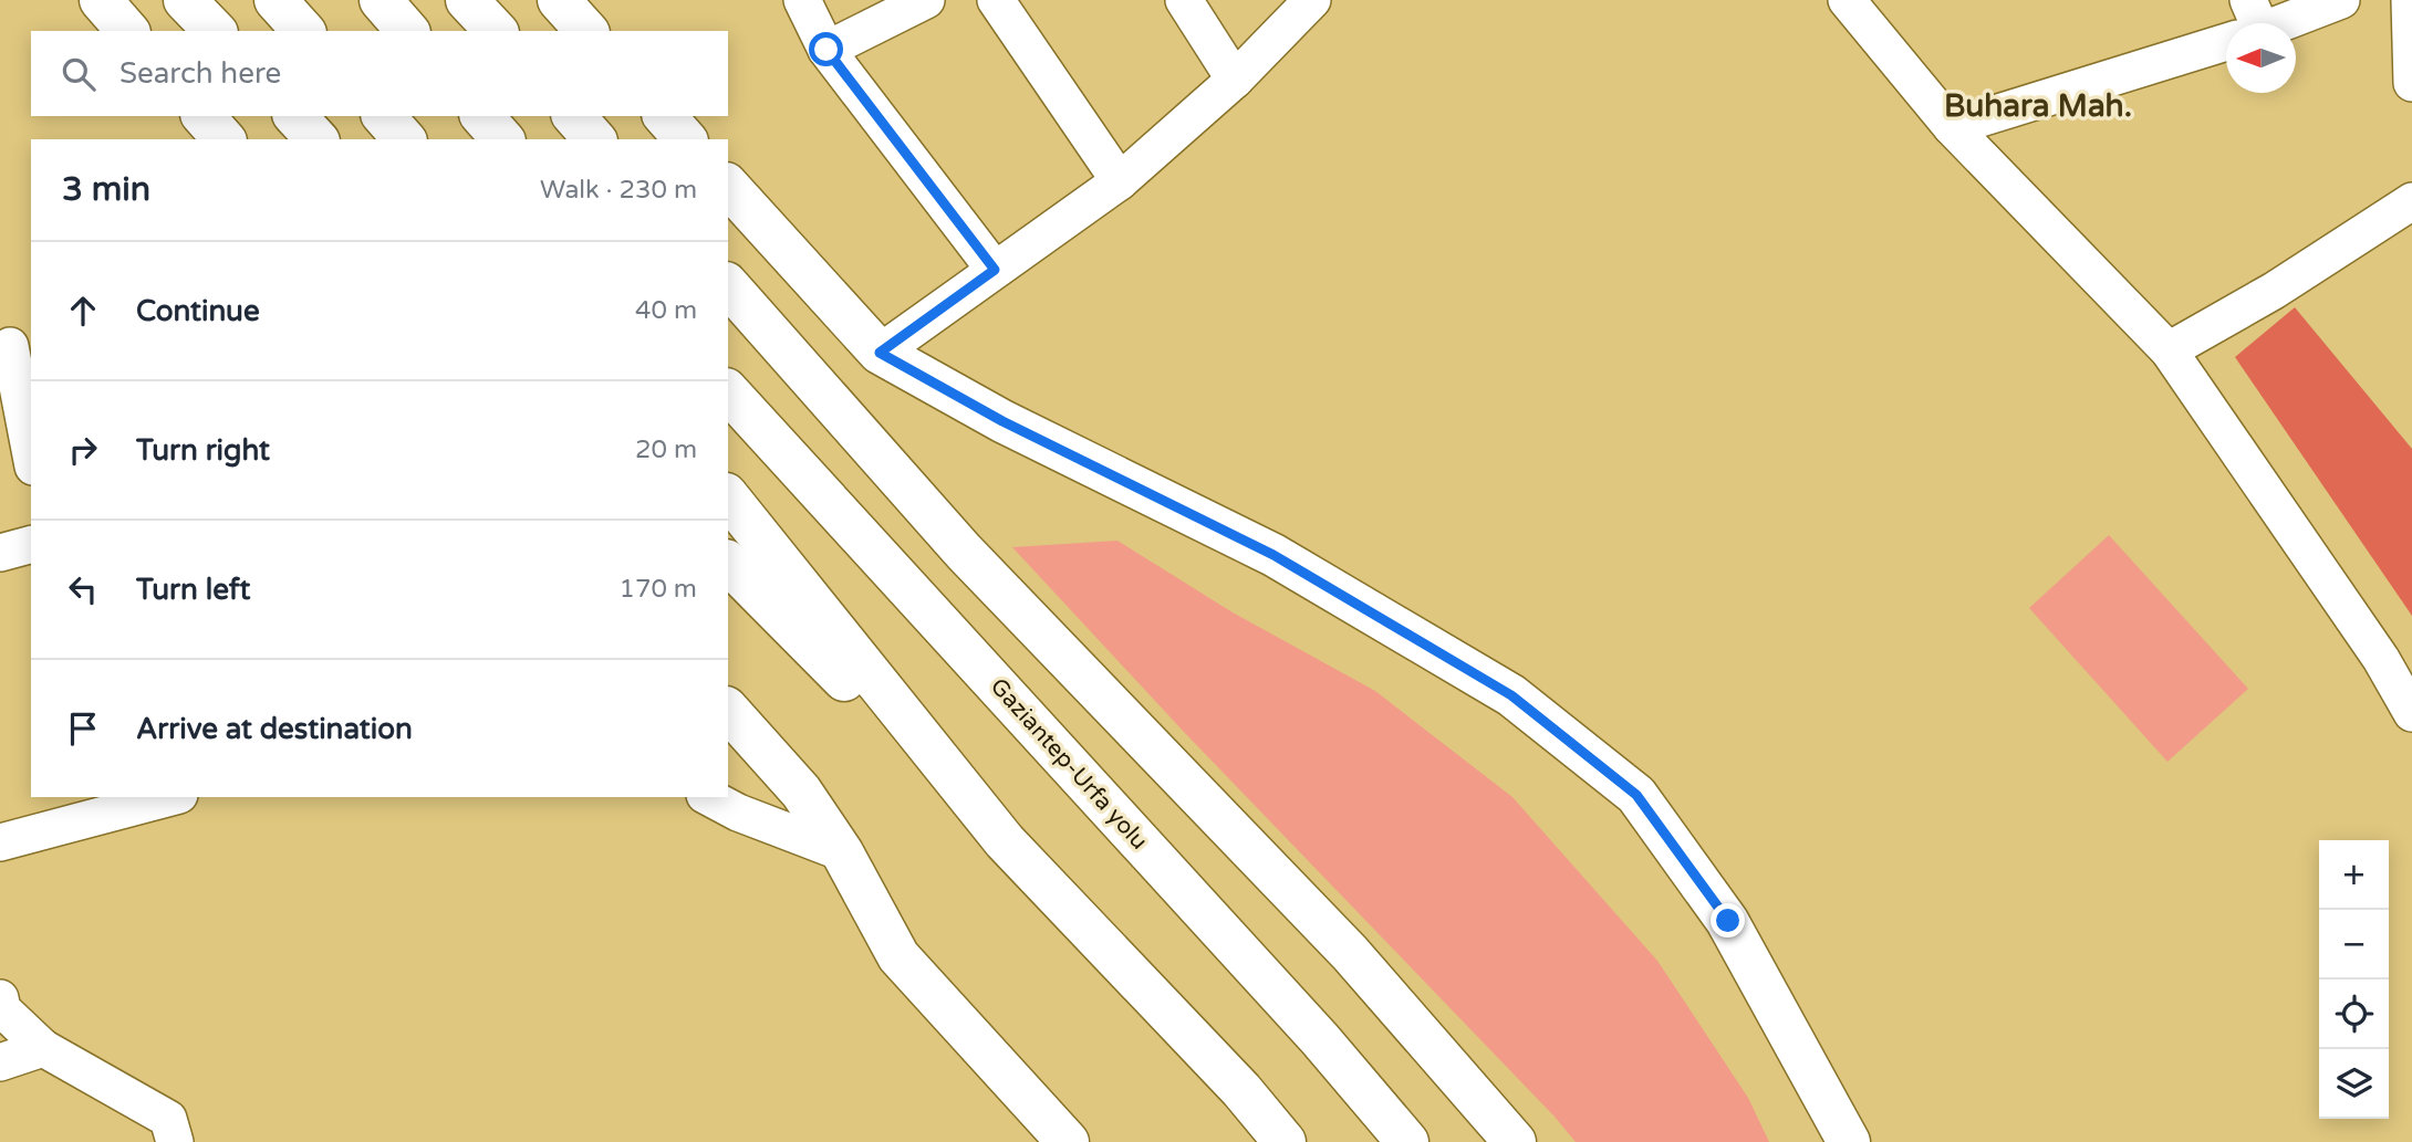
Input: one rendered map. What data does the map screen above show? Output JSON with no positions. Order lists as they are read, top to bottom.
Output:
{
  "streets": {
    "main road": ["Gaziantep-Urfa yolu"]
  },
  "districts": ["Buhara Mah."],
  "north": "left",
  "page": {
    "search": "Search here",
    "heading": ["3 min", "Walk · 230 m"],
    "list": [
      ["Continue", "40 m"],
      ["Turn right", "20 m"],
      ["Turn left", "170 m"],
      "Arrive at destination"
    ],
    "map_buttons": ["+", "−"]
  }
}
